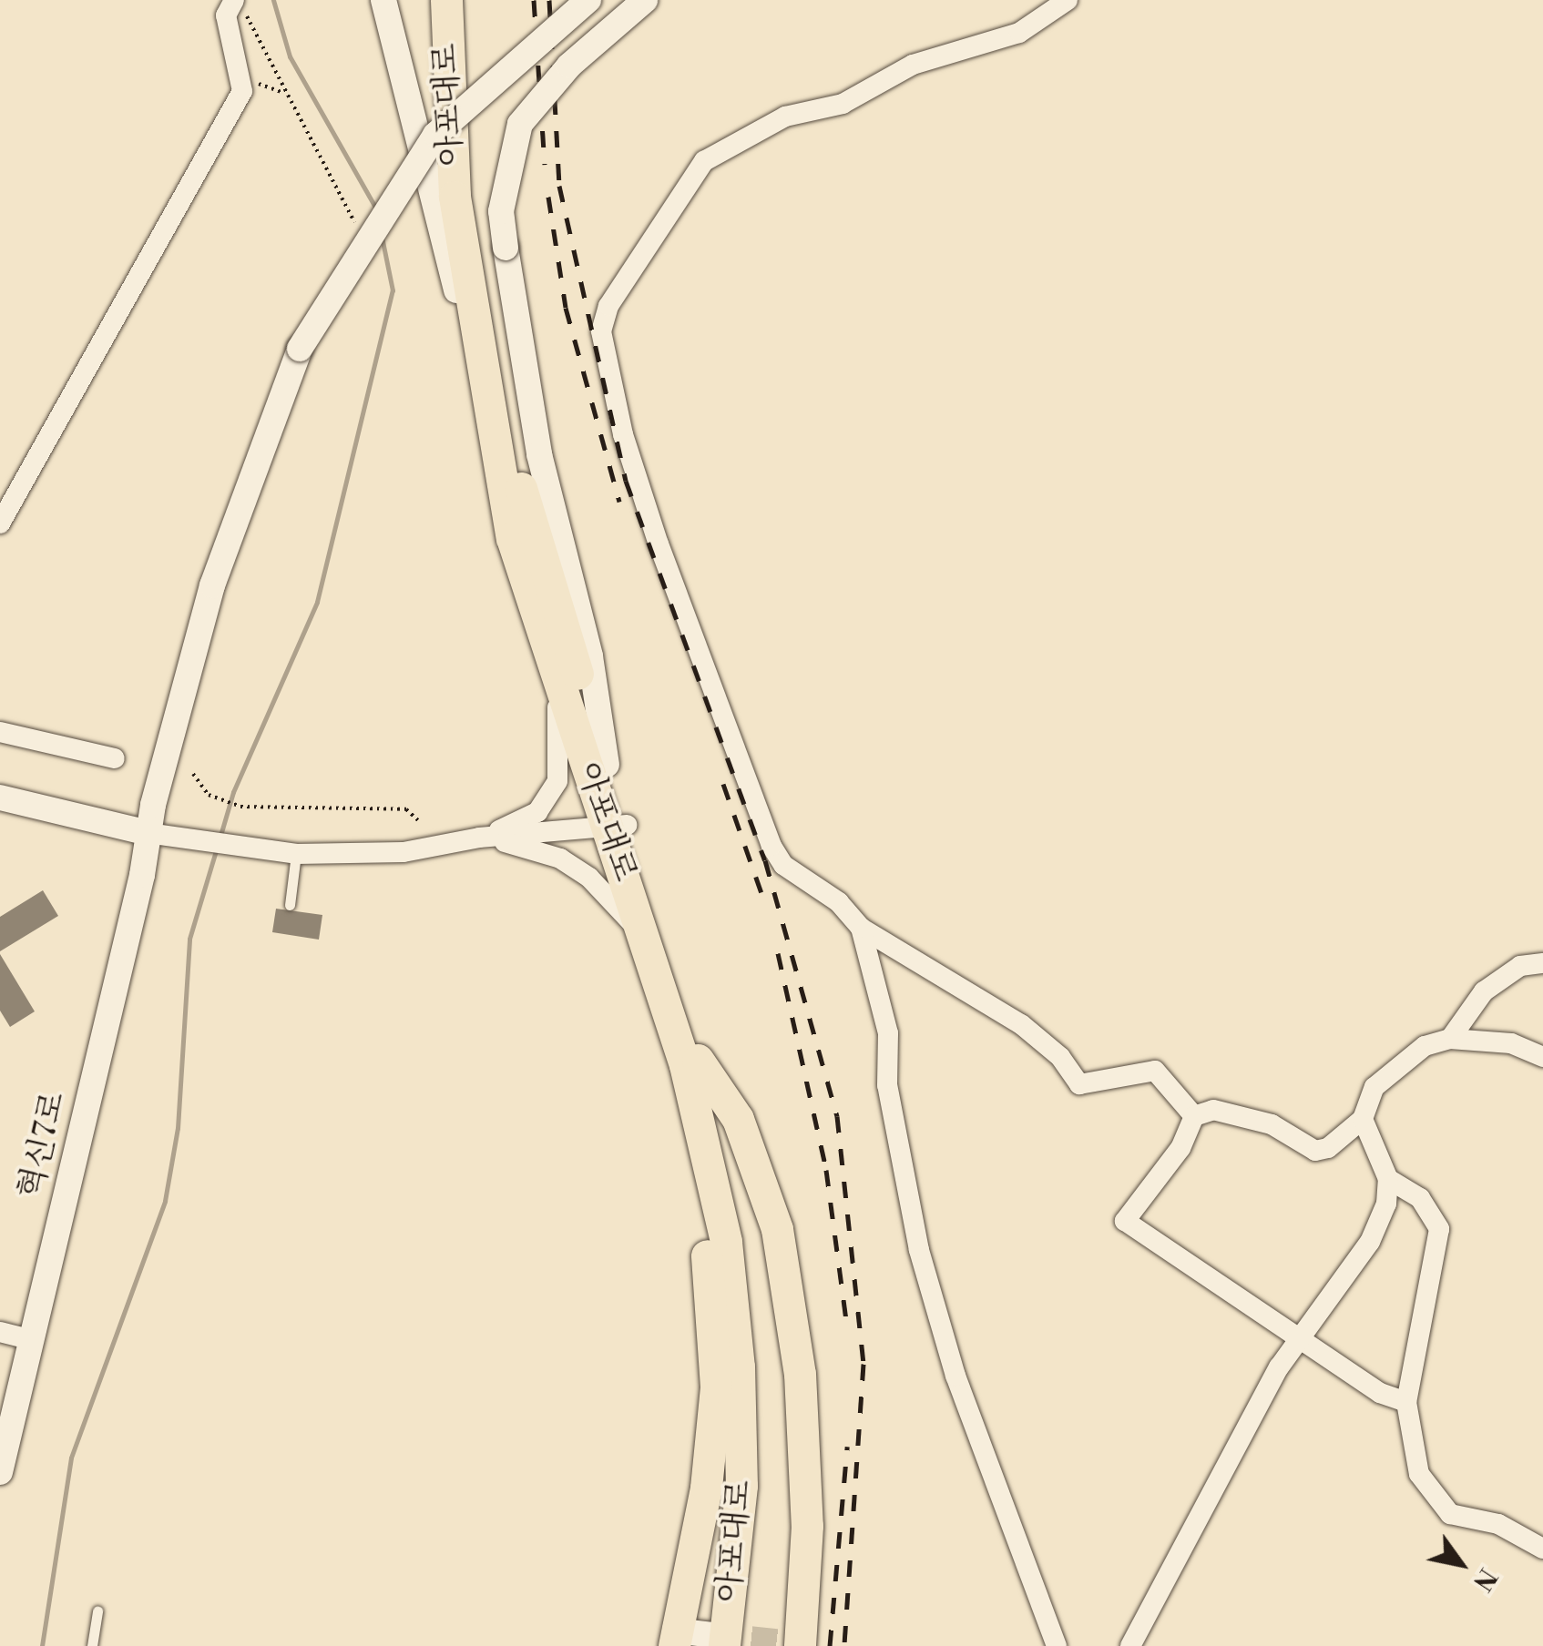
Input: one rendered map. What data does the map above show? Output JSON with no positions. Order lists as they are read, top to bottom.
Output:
{
  "streets": {
    "main road": ["아포대로"],
    "street": ["혁신7로"]
  },
  "north": "bottom right"
}
